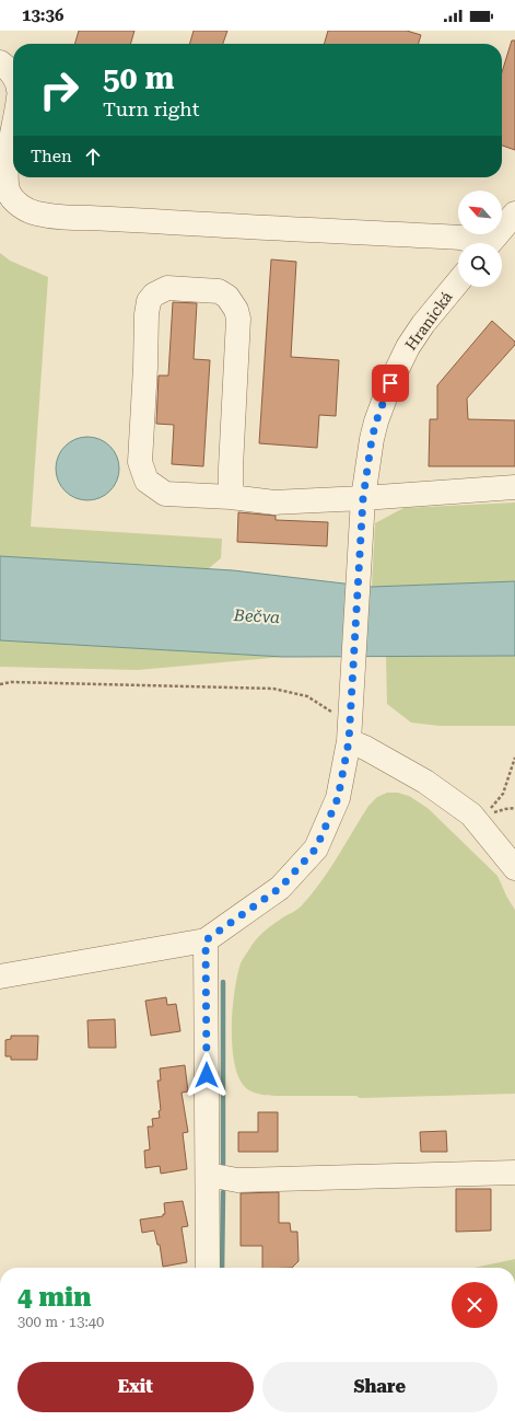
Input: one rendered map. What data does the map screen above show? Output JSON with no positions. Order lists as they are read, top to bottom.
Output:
{
  "streets": {
    "street": ["Hranická"]
  },
  "water": ["Bečva"],
  "north": "top left",
  "page": {
    "status": "13:36",
    "turn": ["50 m", "Turn right"],
    "then": "Then",
    "heading": ["4 min", "300 m · 13:40"],
    "buttons": ["Exit", "Share"]
  }
}
